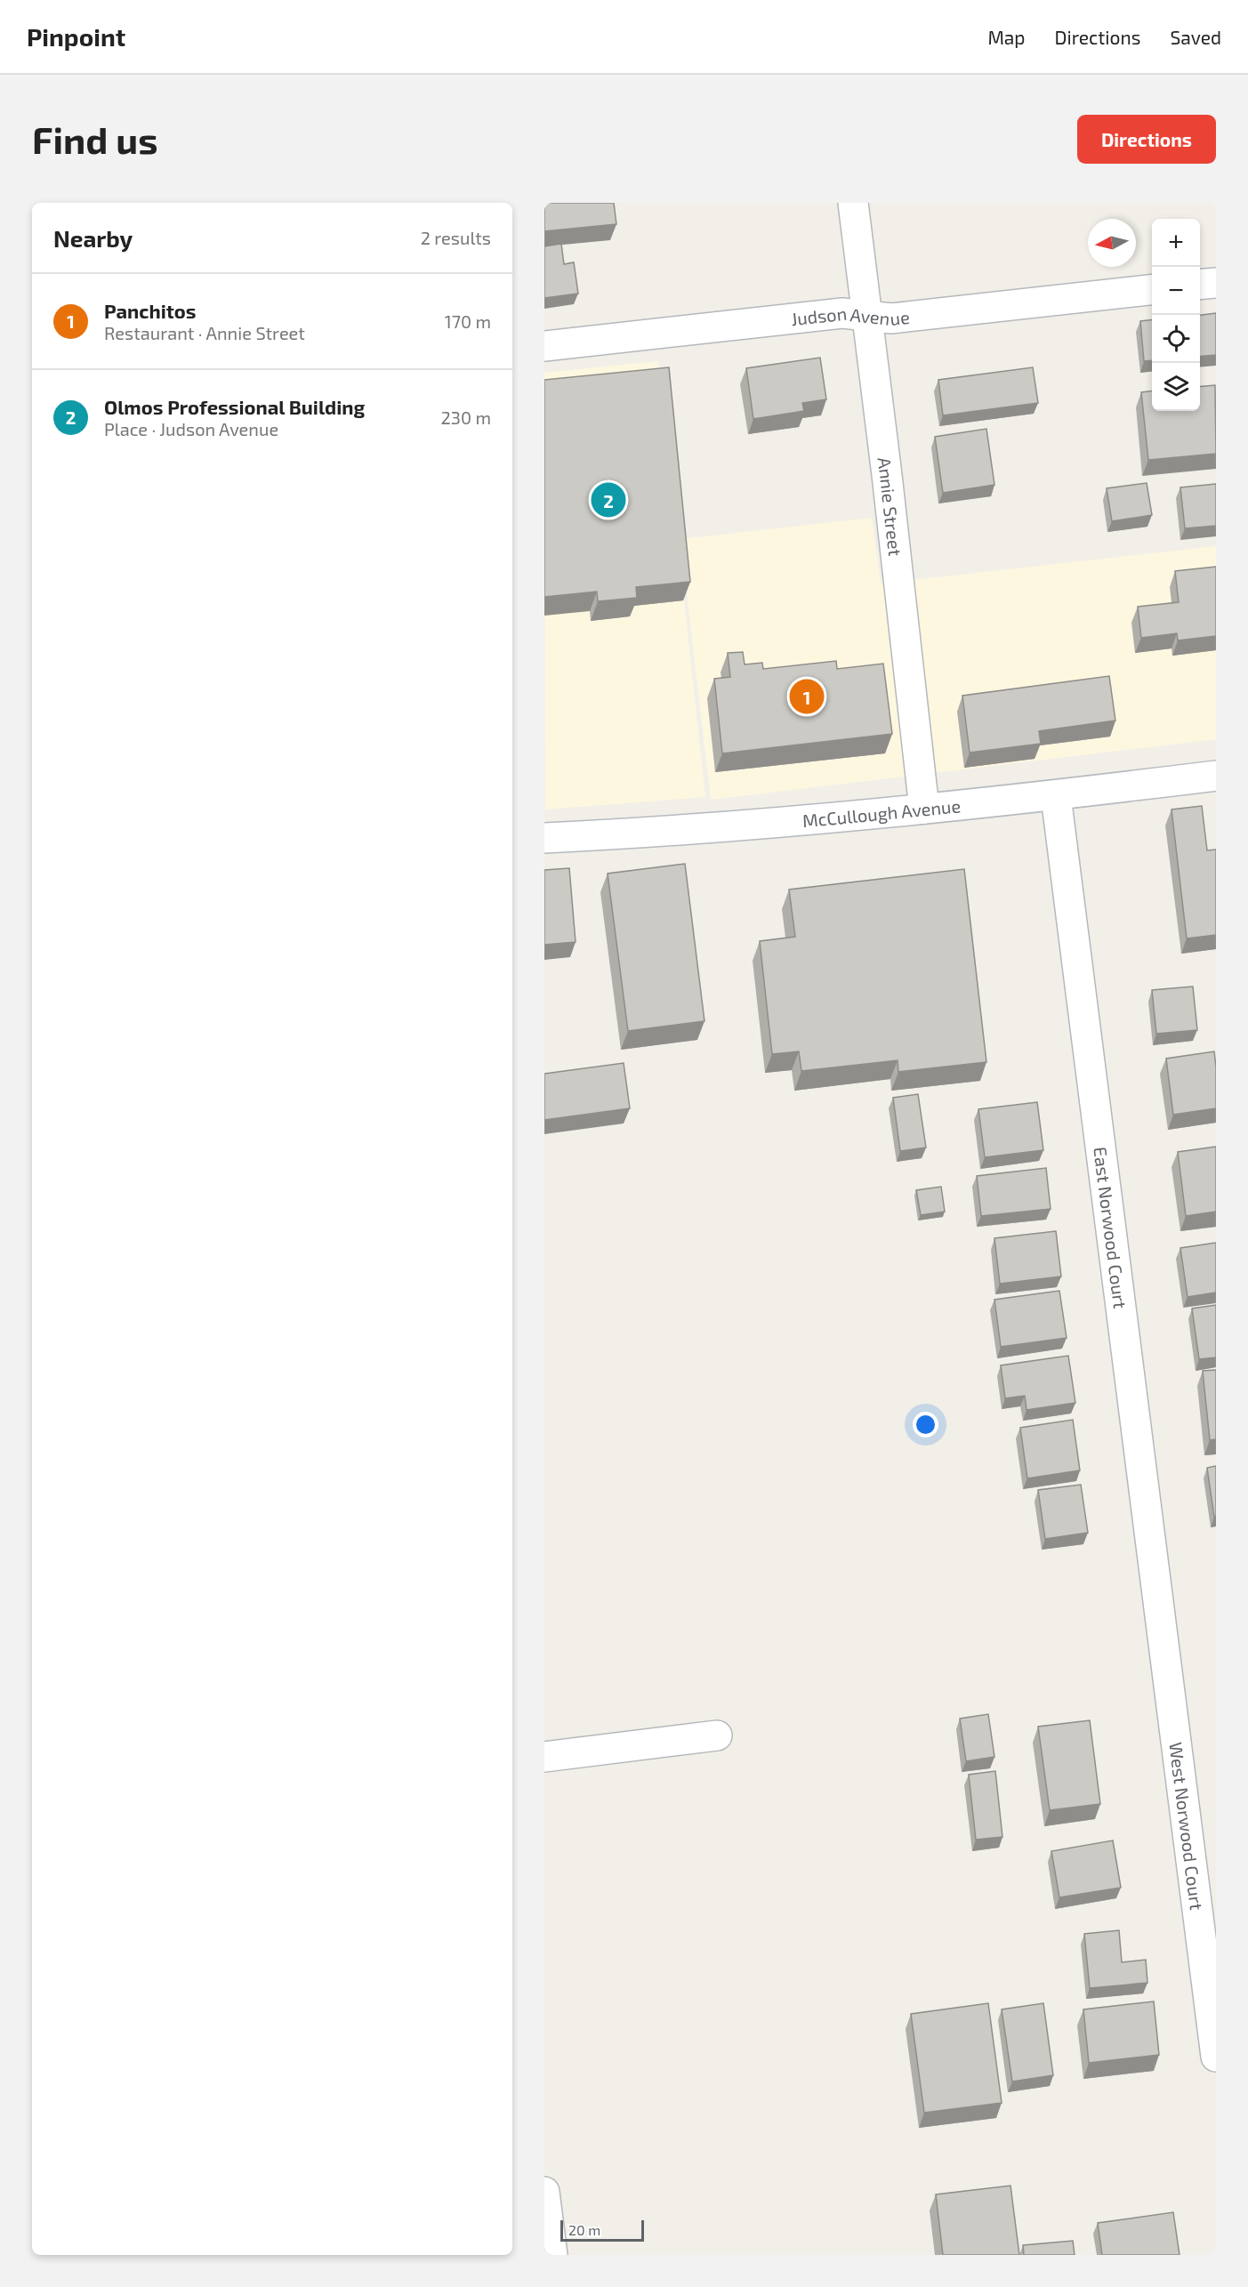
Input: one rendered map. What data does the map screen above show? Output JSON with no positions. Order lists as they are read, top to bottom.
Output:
{
  "streets": {
    "street": [
      "Judson Avenue",
      "Annie Street",
      "McCullough Avenue",
      "East Norwood Court",
      "West Norwood Court"
    ]
  },
  "crossings": [
    ["Judson Avenue", "Annie Street"],
    ["Annie Street", "McCullough Avenue"],
    ["McCullough Avenue", "East Norwood Court"],
    ["East Norwood Court", "West Norwood Court"]
  ],
  "scale_bar": "20 m",
  "north": "left",
  "page": {
    "header": "Pinpoint",
    "nav": ["Map", "Directions", "Saved"],
    "buttons": "Directions",
    "title": "Find us",
    "heading": ["Nearby", "2 results"],
    "map_buttons": ["+", "−"],
    "list": [
      {
        "mark": "1",
        "name": "Panchitos",
        "note": "Restaurant · Annie Street",
        "value": "170 m"
      },
      {
        "mark": "2",
        "name": "Olmos Professional Building",
        "note": "Place · Judson Avenue",
        "value": "230 m"
      }
    ],
    "pins": ["2", "1"],
    "scale": "20 m"
  }
}
